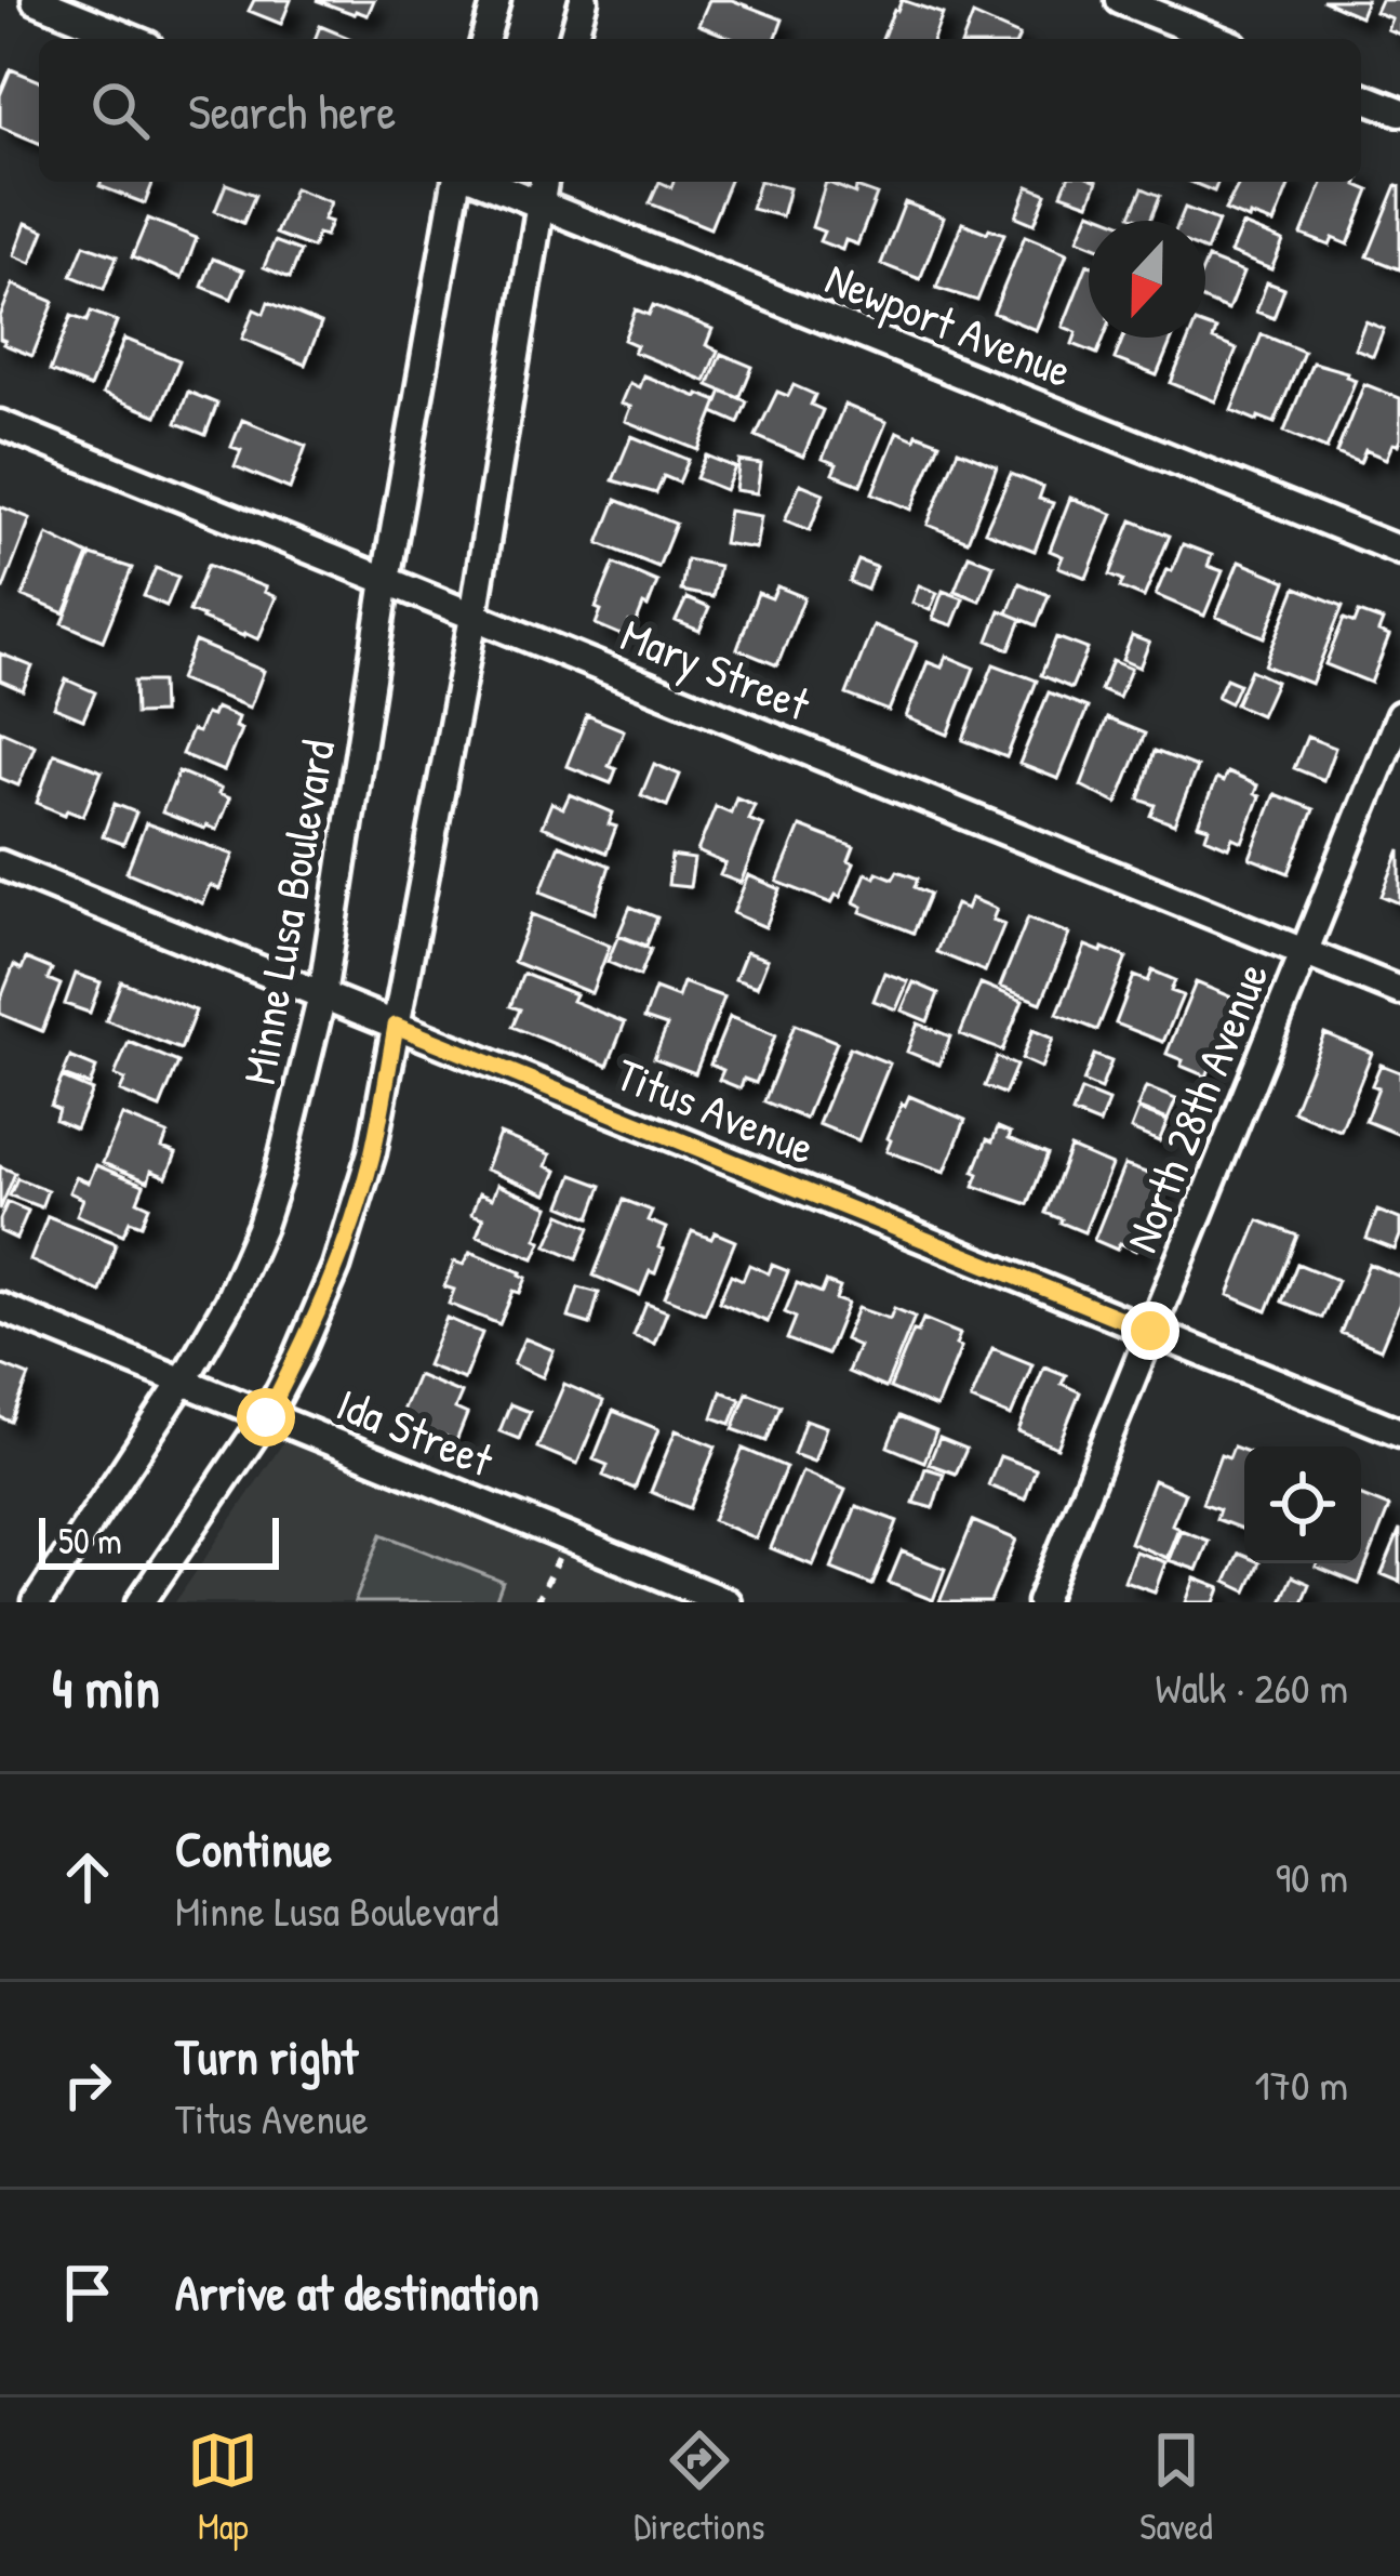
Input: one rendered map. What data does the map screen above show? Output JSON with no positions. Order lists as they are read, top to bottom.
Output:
{
  "streets": {
    "street": [
      "Newport Avenue",
      "Mary Street",
      "Minne Lusa Boulevard",
      "North 28th Avenue",
      "Titus Avenue",
      "Ida Street"
    ]
  },
  "crossings": [
    ["Mary Street", "Minne Lusa Boulevard"],
    ["Mary Street", "North 28th Avenue"],
    ["Minne Lusa Boulevard", "Titus Avenue"],
    ["Minne Lusa Boulevard", "Ida Street"],
    ["North 28th Avenue", "Titus Avenue"]
  ],
  "scale_bar": "50 m",
  "north": "bottom",
  "page": {
    "search": "Search here",
    "scale": "50 m",
    "heading": ["4 min", "Walk · 260 m"],
    "list": [
      ["Continue", "Minne Lusa Boulevard", "90 m"],
      ["Turn right", "Titus Avenue", "170 m"],
      "Arrive at destination"
    ],
    "nav": ["Map", "Directions", "Saved"]
  }
}
